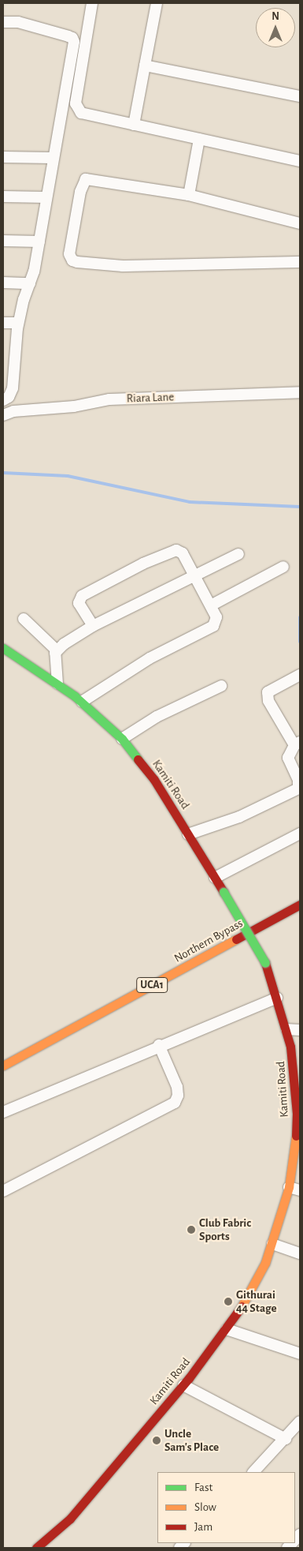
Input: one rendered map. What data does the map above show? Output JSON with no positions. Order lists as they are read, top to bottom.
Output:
{
  "streets": {
    "main road": ["Kamiti Road", "Northern Bypass", "UCA1"],
    "street": ["Riara Lane"]
  },
  "places": ["Club Fabric Sports", "Githurai 44 Stage", "Uncle Sam's Place"],
  "legend": ["Fast", "Slow", "Jam"],
  "north": "top"
}
